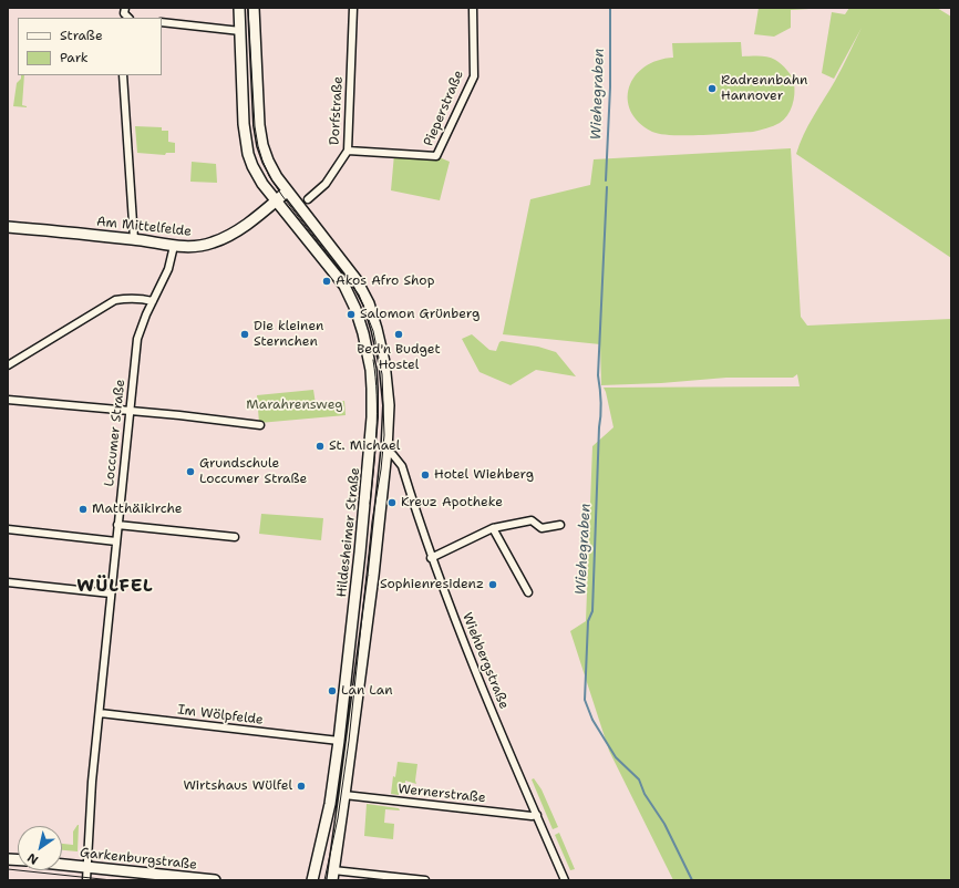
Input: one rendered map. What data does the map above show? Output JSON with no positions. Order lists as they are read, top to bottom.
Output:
{
  "streets": {
    "main road": ["Am Mittelfelde", "Hildesheimer Straße", "Garkenburgstraße"],
    "street": [
      "Pieperstraße",
      "Dorfstraße",
      "Loccumer Straße",
      "Wiehbergstraße",
      "Im Wölpfelde",
      "Wernerstraße"
    ]
  },
  "crossings": [
    ["Pieperstraße", "Dorfstraße"],
    ["Am Mittelfelde", "Loccumer Straße"],
    ["Am Mittelfelde", "Hildesheimer Straße"],
    ["Loccumer Straße", "Im Wölpfelde"],
    ["Loccumer Straße", "Garkenburgstraße"],
    ["Hildesheimer Straße", "Im Wölpfelde"],
    ["Wiehbergstraße", "Wernerstraße"]
  ],
  "districts": ["WÜLFEL"],
  "water": ["Wiehegraben"],
  "parks": ["Marahrensweg"],
  "places": [
    "Radrennbahn Hannover",
    "Akos Afro Shop",
    "Salomon Grünberg",
    "Die kleinen Sternchen",
    "Bed'n Budget Hostel",
    "St. Michael",
    "Grundschule Loccumer Straße",
    "Hotel Wiehberg",
    "Kreuz Apotheke",
    "Matthäikirche",
    "Sophienresidenz",
    "Lan Lan",
    "Wirtshaus Wülfel"
  ],
  "legend": ["Straße", "Park"],
  "north": "bottom left"
}
